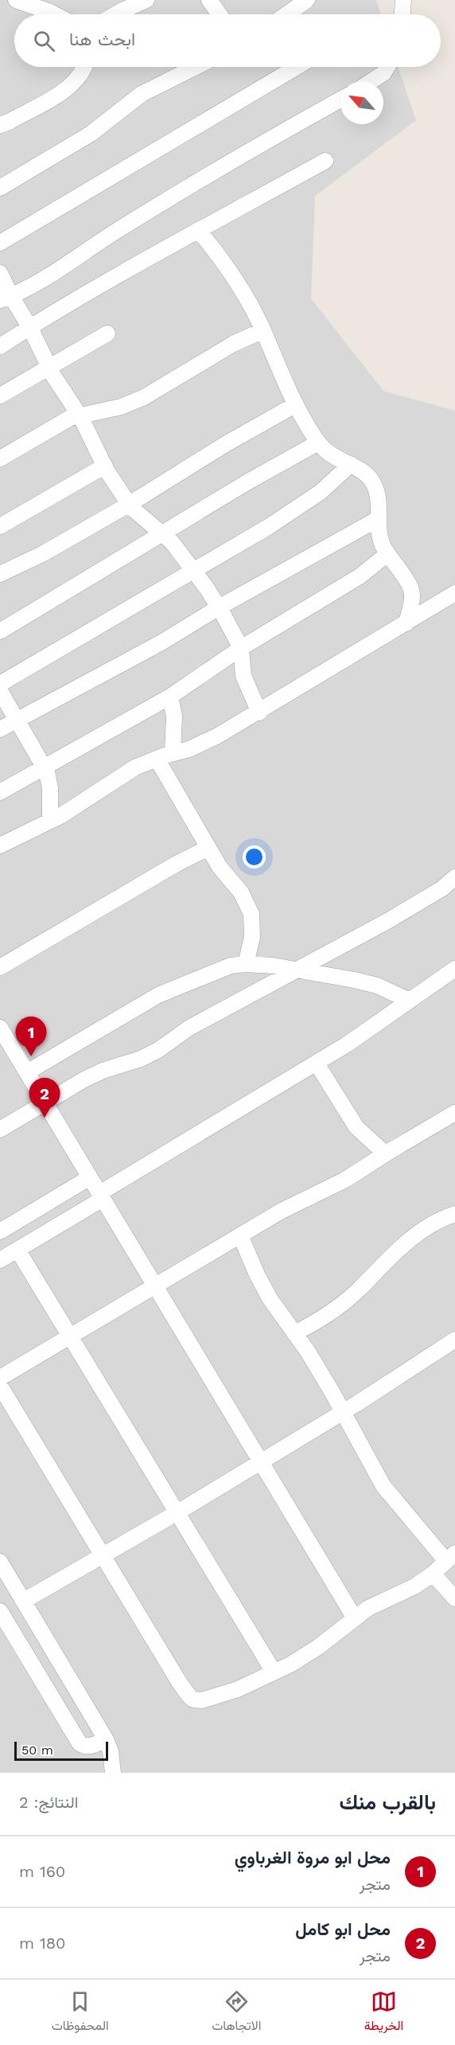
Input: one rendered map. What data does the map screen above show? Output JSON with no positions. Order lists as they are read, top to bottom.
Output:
{
  "scale_bar": "50 m",
  "north": "top left",
  "page": {
    "search": "ابحث هنا",
    "pins": ["1", "2"],
    "scale": "50 m",
    "heading": ["بالقرب منك", "النتائج: 2"],
    "list": [
      {
        "mark": "1",
        "name": "محل ابو مروة الغرباوي",
        "note": "متجر",
        "value": "160 m"
      },
      {
        "mark": "2",
        "name": "محل ابو كامل",
        "note": "متجر",
        "value": "180 m"
      }
    ],
    "nav": ["الخريطة", "الاتجاهات", "المحفوظات"]
  }
}
